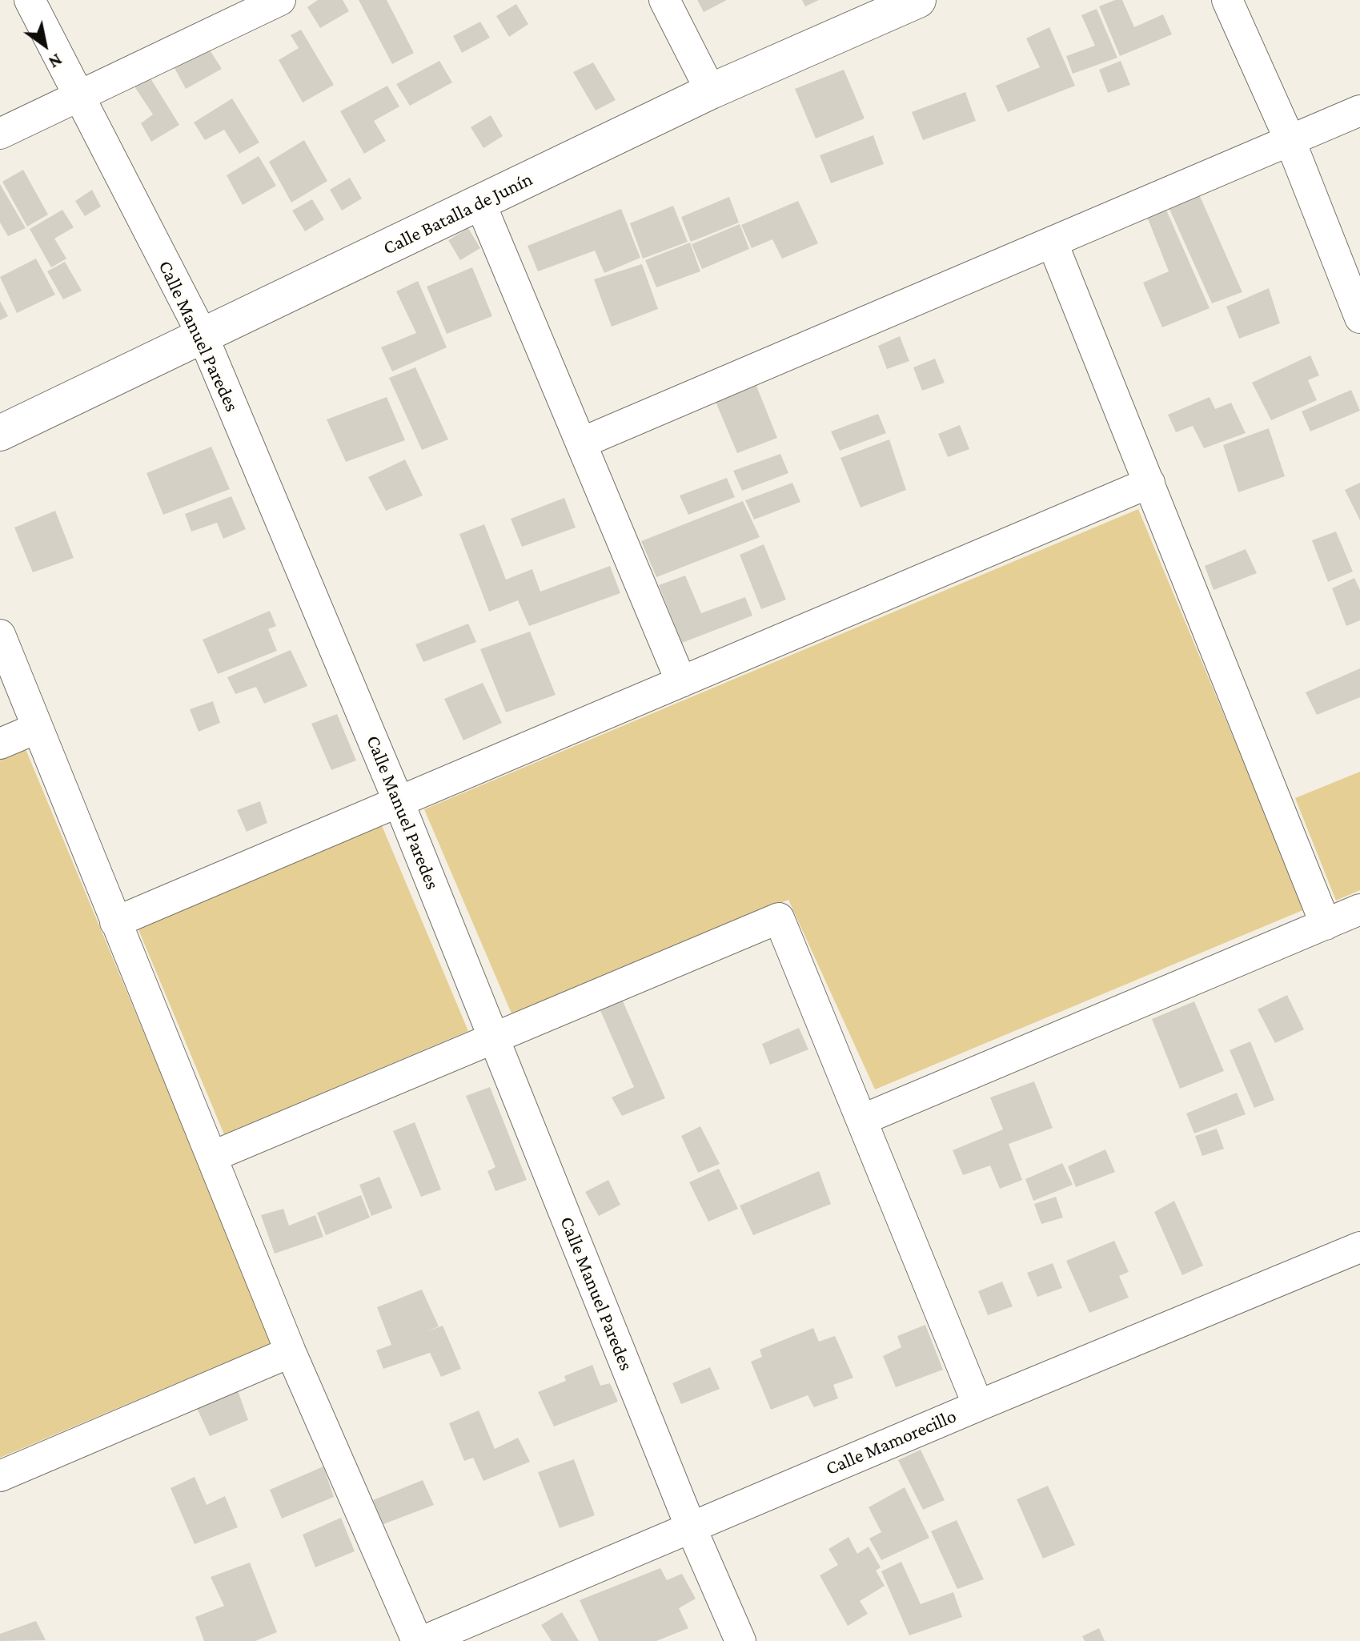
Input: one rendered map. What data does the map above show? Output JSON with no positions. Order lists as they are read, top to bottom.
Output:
{
  "streets": {
    "main road": ["Calle Batalla de Junín"],
    "street": ["Calle Manuel Paredes", "Calle Mamorecillo"]
  },
  "crossings": [
    ["Calle Batalla de Junín", "Calle Manuel Paredes"],
    ["Calle Manuel Paredes", "Calle Mamorecillo"]
  ],
  "north": "bottom right"
}
